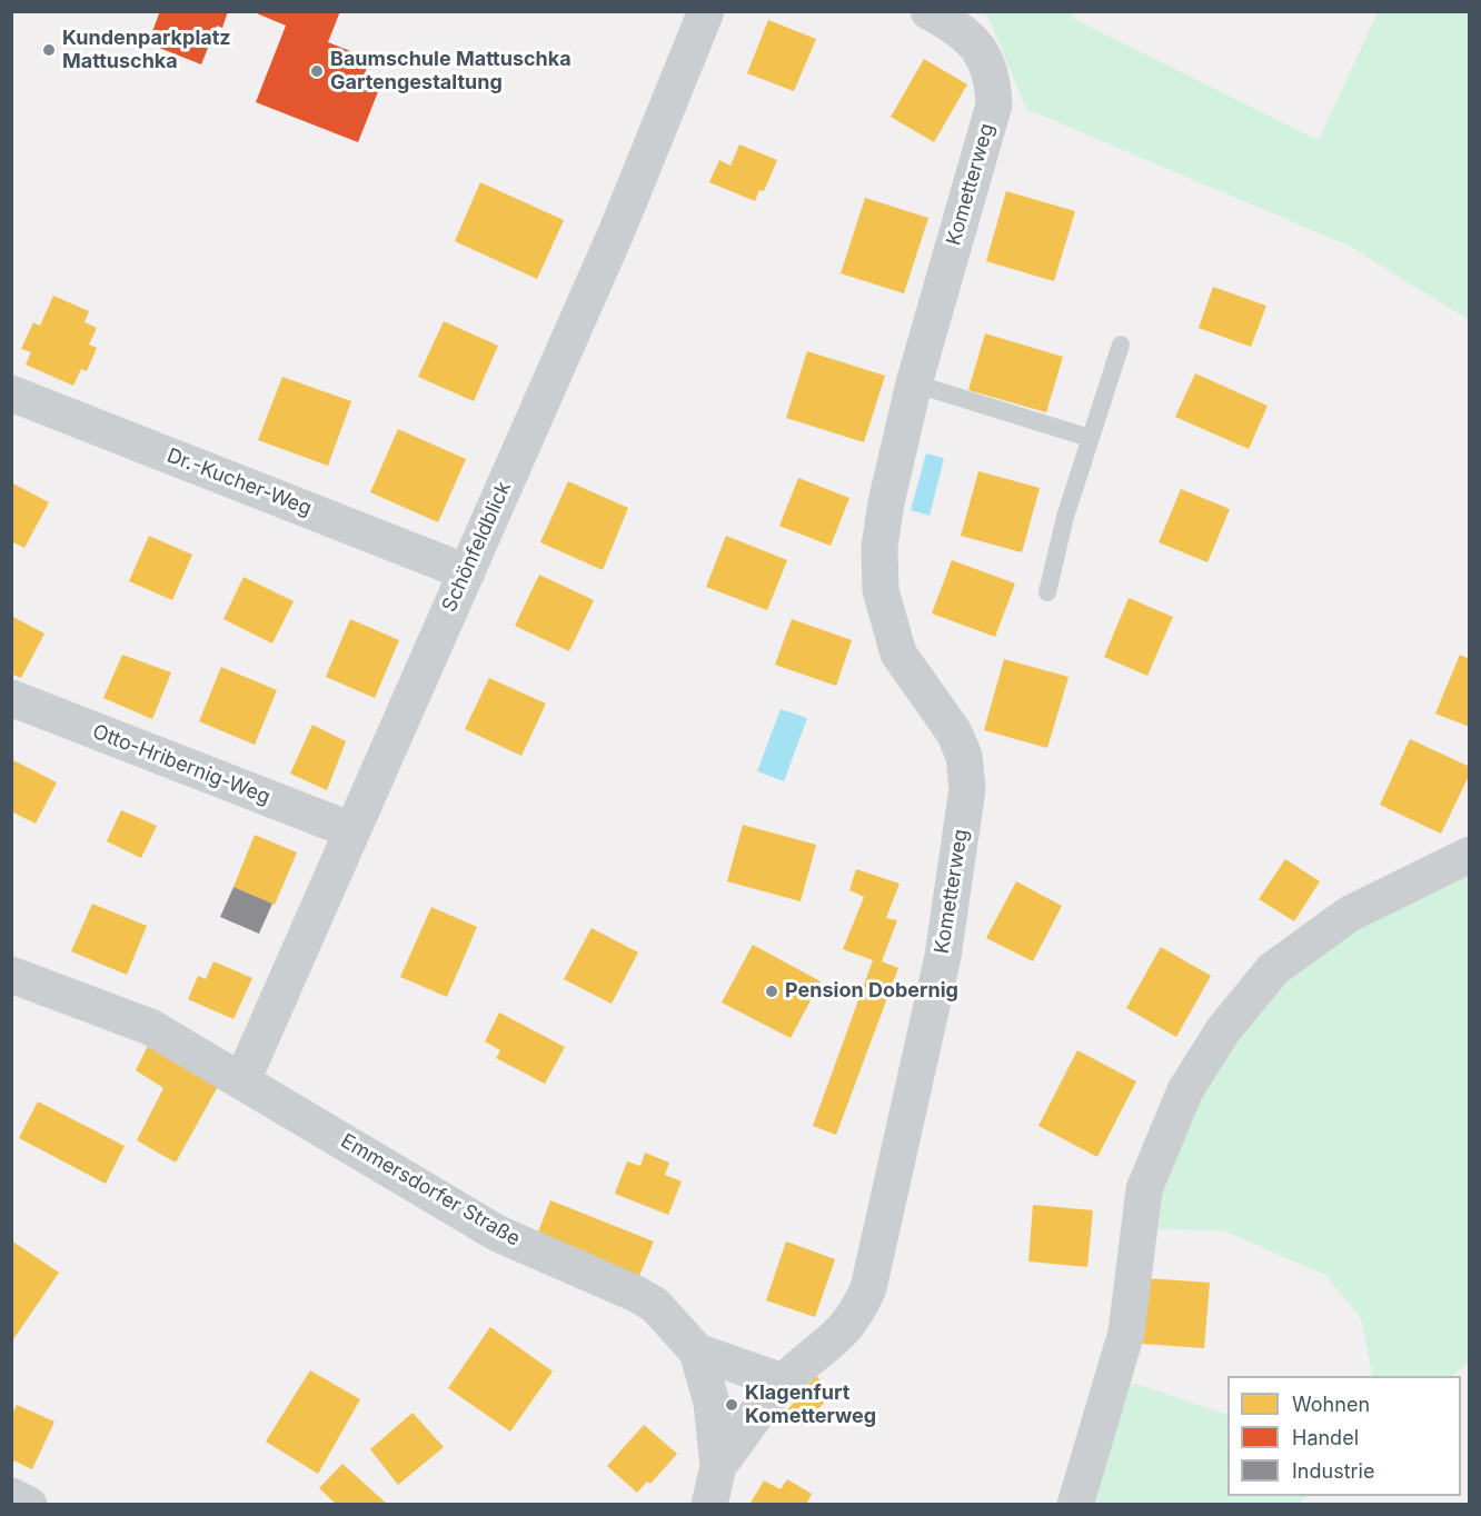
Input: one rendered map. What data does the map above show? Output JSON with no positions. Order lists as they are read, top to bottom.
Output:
{
  "streets": {
    "street": [
      "Kometterweg",
      "Dr.-Kucher-Weg",
      "Schönfeldblick",
      "Otto-Hribernig-Weg",
      "Emmersdorfer Straße"
    ]
  },
  "crossings": [
    ["Kometterweg", "Emmersdorfer Straße"],
    ["Dr.-Kucher-Weg", "Schönfeldblick"],
    ["Schönfeldblick", "Otto-Hribernig-Weg"],
    ["Schönfeldblick", "Emmersdorfer Straße"]
  ],
  "places": [
    "Kundenparkplatz Mattuschka",
    "Baumschule Mattuschka Gartengestaltung",
    "Pension Dobernig",
    "Klagenfurt Kometterweg"
  ],
  "legend": ["Wohnen", "Handel", "Industrie"]
}
